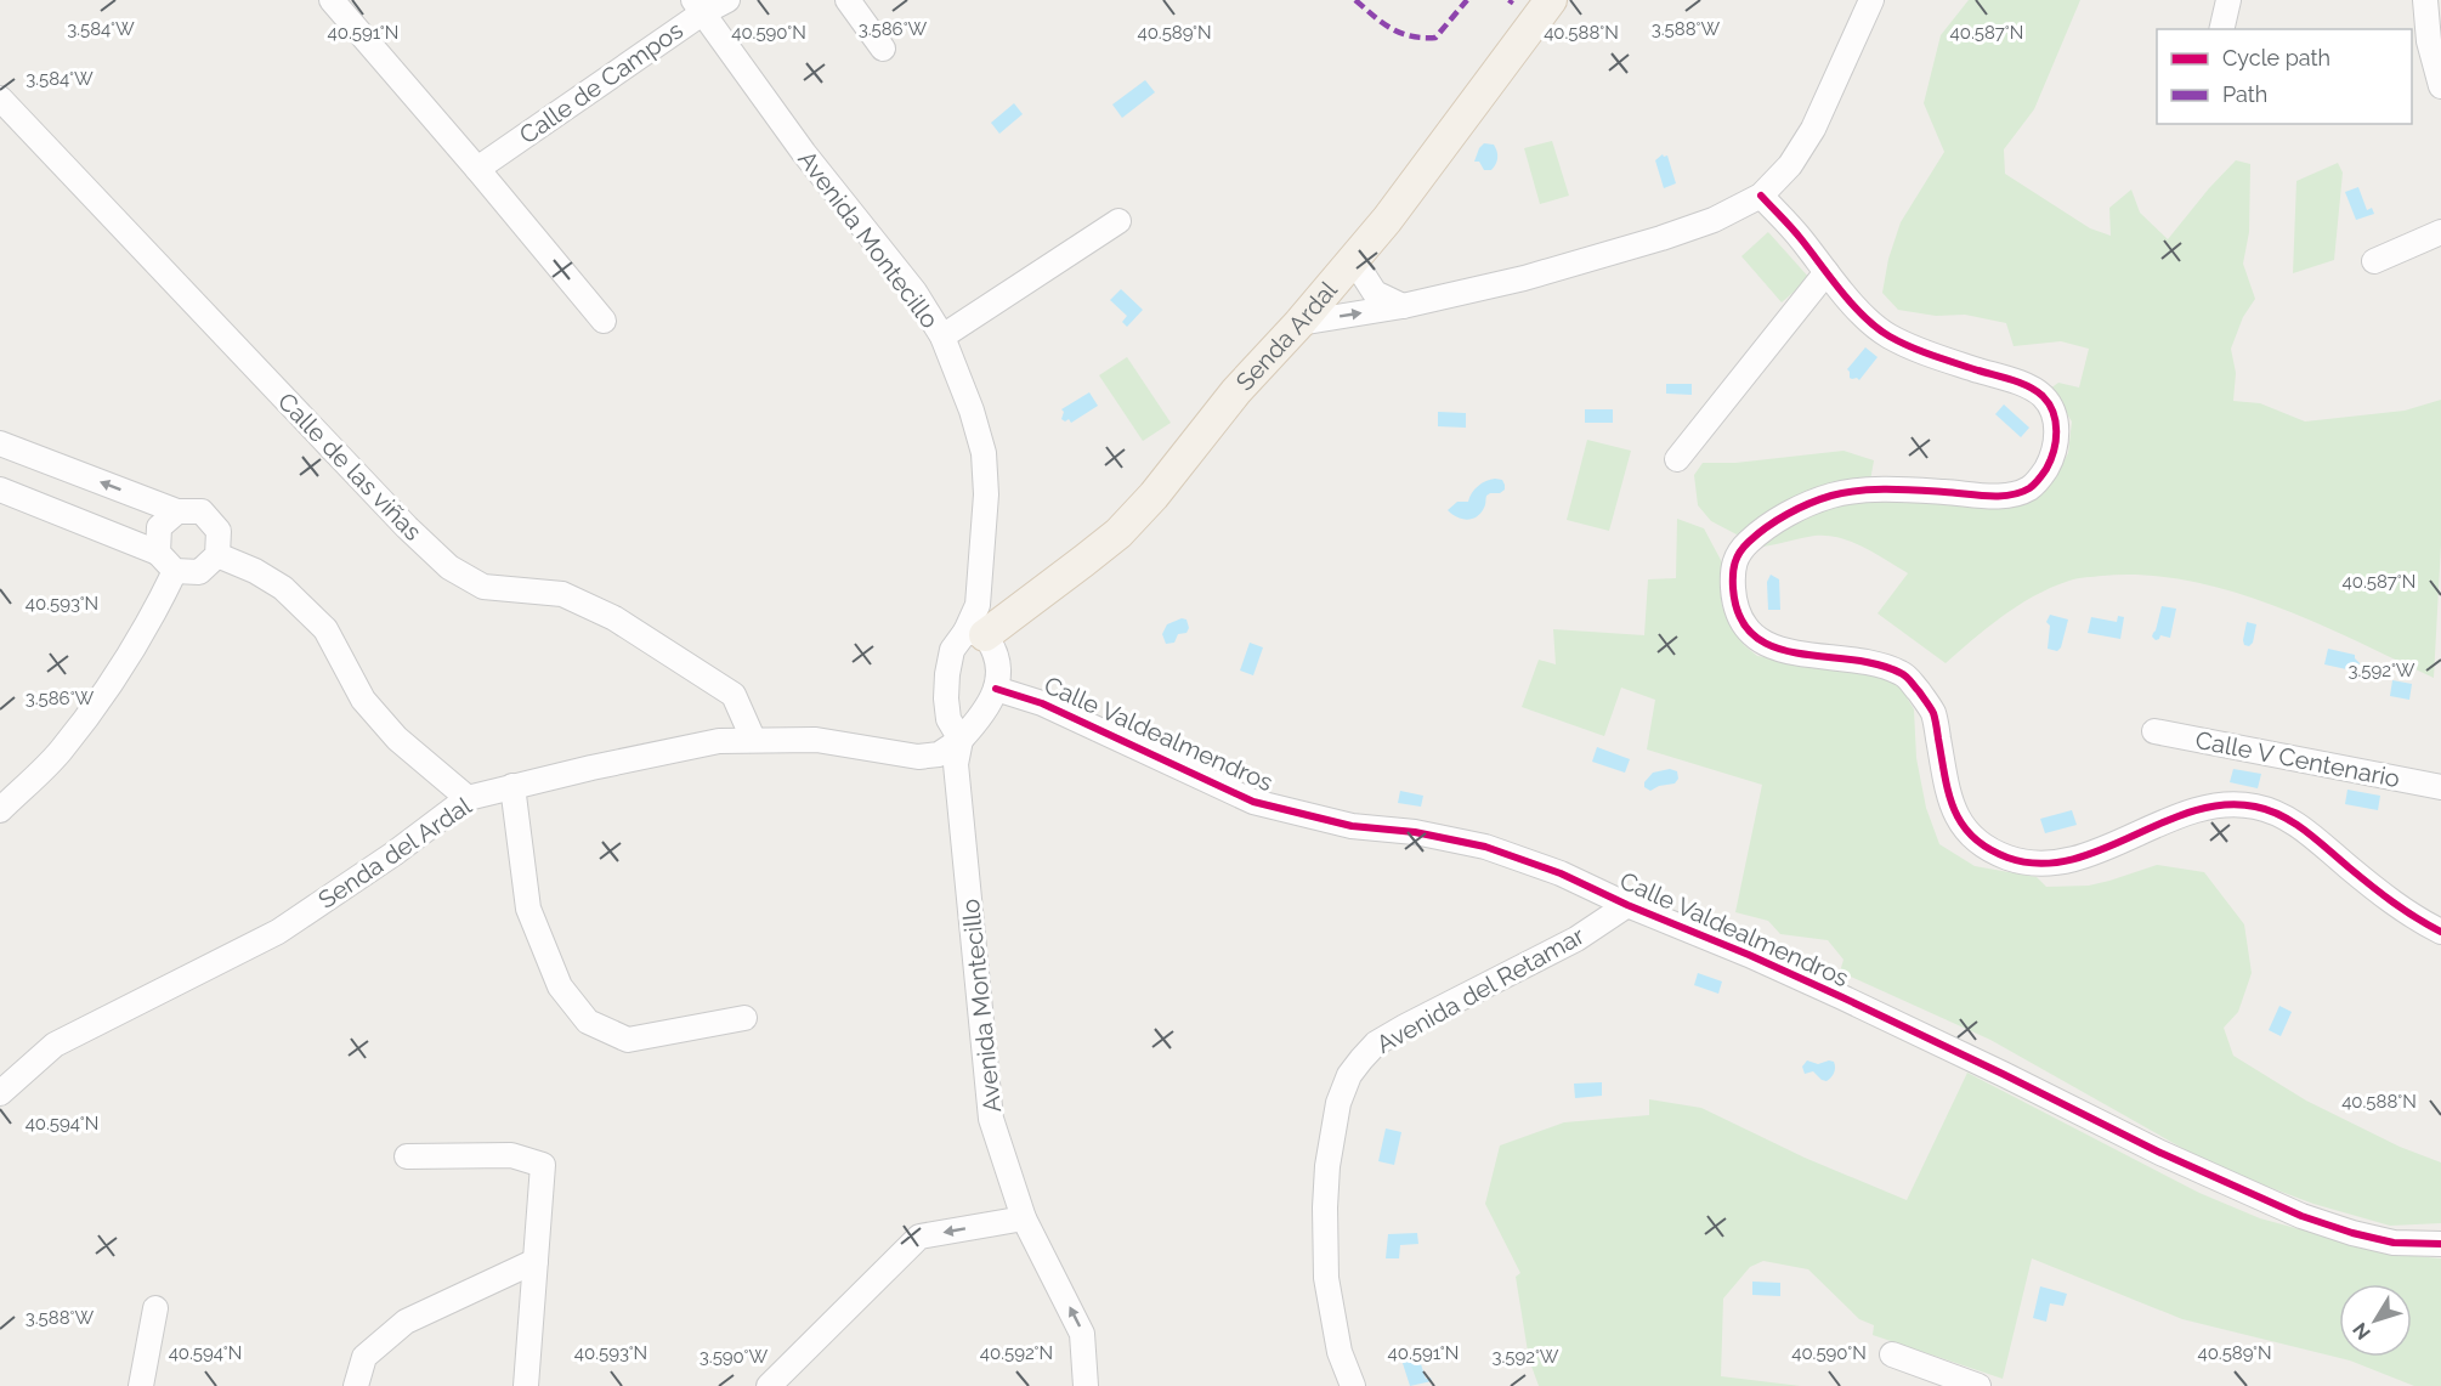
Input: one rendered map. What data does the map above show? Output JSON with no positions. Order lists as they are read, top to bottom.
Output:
{
  "streets": {
    "main road": ["Senda Ardal"],
    "street": [
      "Calle de Campos",
      "Avenida Montecillo",
      "Calle de las viñas",
      "Calle Valdealmendros",
      "Calle V Centenario",
      "Senda del Ardal",
      "Avenida del Retamar"
    ]
  },
  "crossings": [
    ["Calle de Campos", "Avenida Montecillo"],
    ["Avenida Montecillo", "Senda Ardal"],
    ["Avenida Montecillo", "Senda del Ardal"],
    ["Calle de las viñas", "Senda del Ardal"],
    ["Calle Valdealmendros", "Avenida del Retamar"]
  ],
  "legend": ["Cycle path", "Path"],
  "north": "bottom left",
  "coordinates": [
    "3.584°W",
    "3.586°W",
    "3.588°W",
    "40.591°N",
    "40.590°N",
    "40.589°N",
    "40.588°N",
    "40.587°N",
    "40.593°N",
    "3.592°W",
    "40.594°N",
    "40.592°N",
    "3.590°W"
  ]
}
